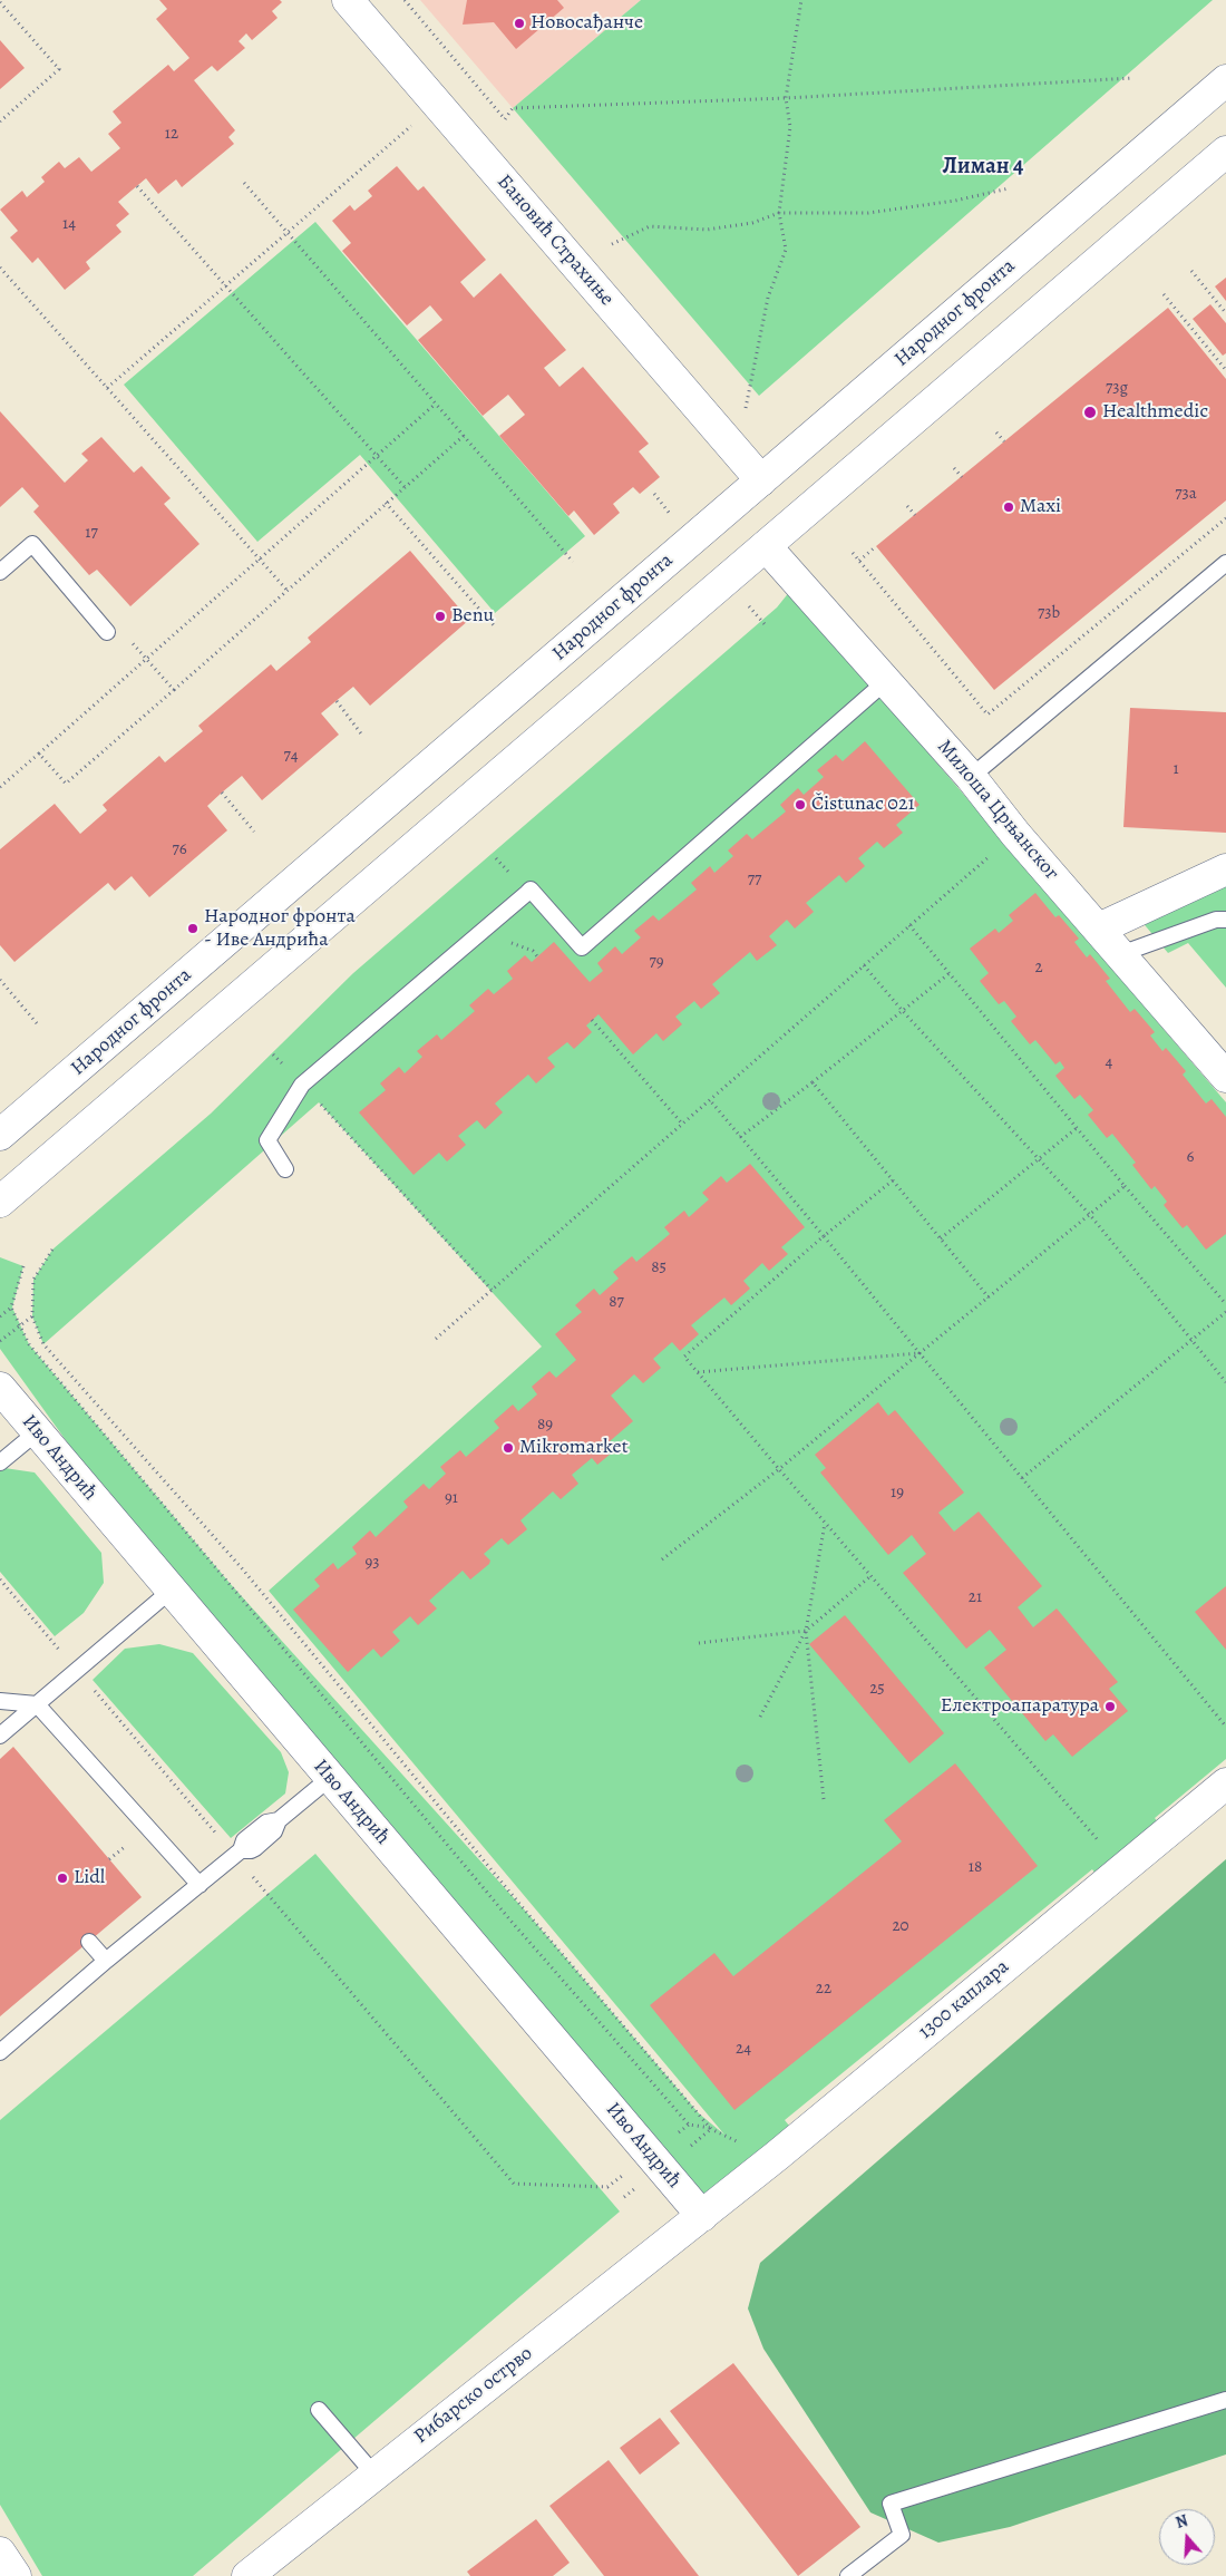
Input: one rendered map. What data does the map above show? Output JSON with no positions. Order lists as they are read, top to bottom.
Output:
{
  "streets": {
    "street": [
      "Бановић Страхиње",
      "Народног фронта",
      "Милоша Црњанског",
      "Иво Андрић",
      "1300 каплара",
      "Рибарско острво"
    ]
  },
  "crossings": [
    ["Бановић Страхиње", "Народног фронта"],
    ["Иво Андрић", "1300 каплара"],
    ["Иво Андрић", "Рибарско острво"],
    ["1300 каплара", "Рибарско острво"]
  ],
  "districts": ["Лиман 4"],
  "places": [
    "Новосађанче",
    "Healthmedic",
    "Maxi",
    "Benu",
    "Čistunac 021",
    "Народног фронта - Иве Андрића",
    "Mikromarket",
    "Електроапаратура",
    "Lidl"
  ],
  "house_numbers": [
    "12",
    "14",
    "73g",
    "73a",
    "17",
    "73b",
    "74",
    "1",
    "76",
    "77",
    "79",
    "2",
    "4",
    "6",
    "85",
    "87",
    "89",
    "19",
    "91",
    "93",
    "21",
    "25",
    "18",
    "20",
    "22",
    "24"
  ],
  "north": "top"
}
